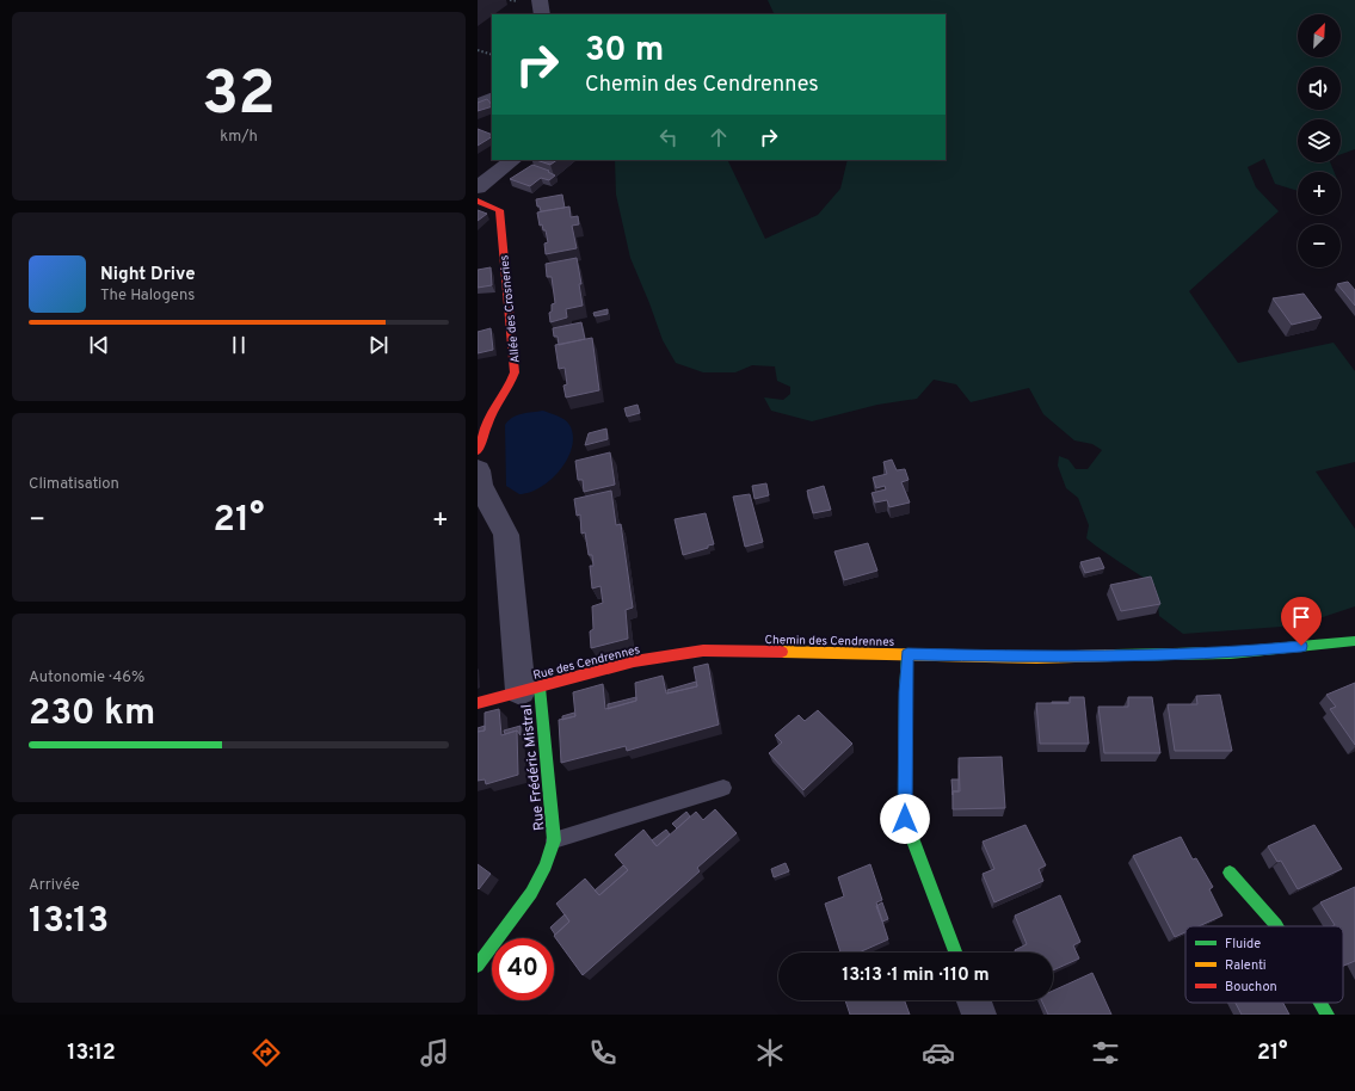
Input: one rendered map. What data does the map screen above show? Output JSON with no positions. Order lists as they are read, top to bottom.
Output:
{
  "streets": {
    "street": [
      "Allée des Crosneries",
      "Chemin des Cendrennes",
      "Rue des Cendrennes",
      "Rue Frédéric Mistral"
    ]
  },
  "crossings": [
    ["Chemin des Cendrennes", "Rue des Cendrennes"],
    ["Rue des Cendrennes", "Rue Frédéric Mistral"]
  ],
  "legend": ["Fluide", "Ralenti", "Bouchon"],
  "north": "top right",
  "page": {
    "tile": [
      ["32", "km/h"],
      "Climatisation",
      ["Autonomie · 46%", "230 km"],
      ["Arrivée", "13:13"]
    ],
    "map_buttons": ["+", "−"],
    "turn": ["30 m", "Chemin des Cendrennes"],
    "song": ["Night Drive", "The Halogens"],
    "heat": ["−", "21°", "+"],
    "limit": "40",
    "trip": "13:13 · 1 min · 110 m",
    "tabs": ["13:12", "21°"]
  }
}
